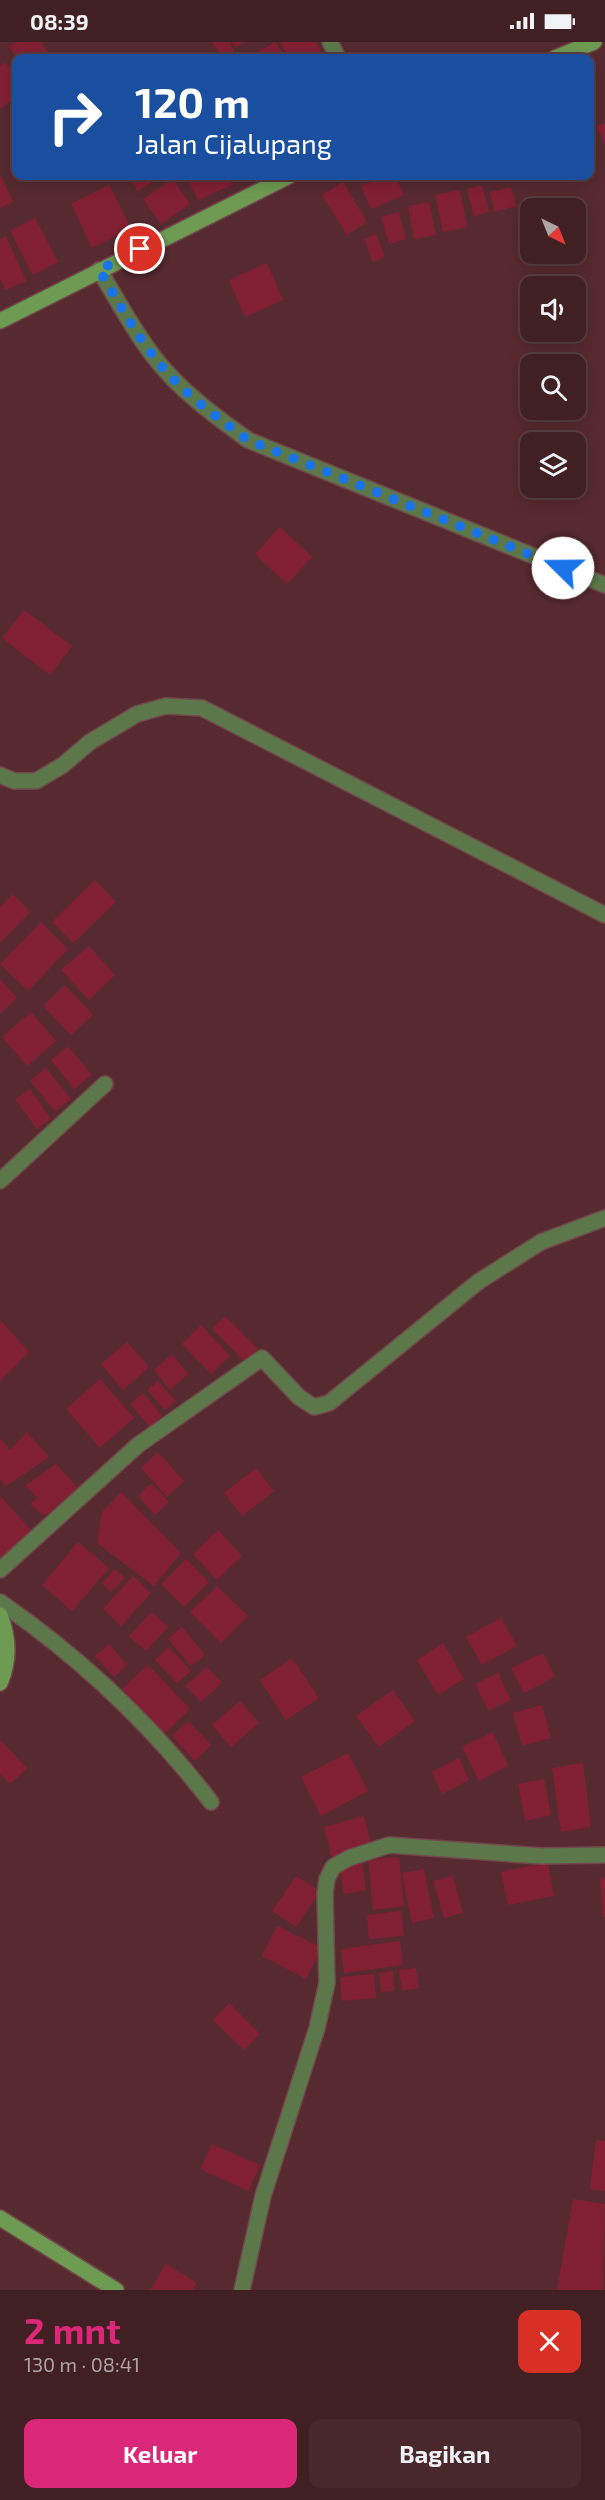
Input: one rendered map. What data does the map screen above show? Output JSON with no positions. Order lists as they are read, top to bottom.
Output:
{
  "north": "bottom right",
  "page": {
    "status": "08:39",
    "turn": ["120 m", "Jalan Cijalupang"],
    "heading": ["2 mnt", "130 m · 08:41"],
    "buttons": ["Keluar", "Bagikan"]
  }
}
